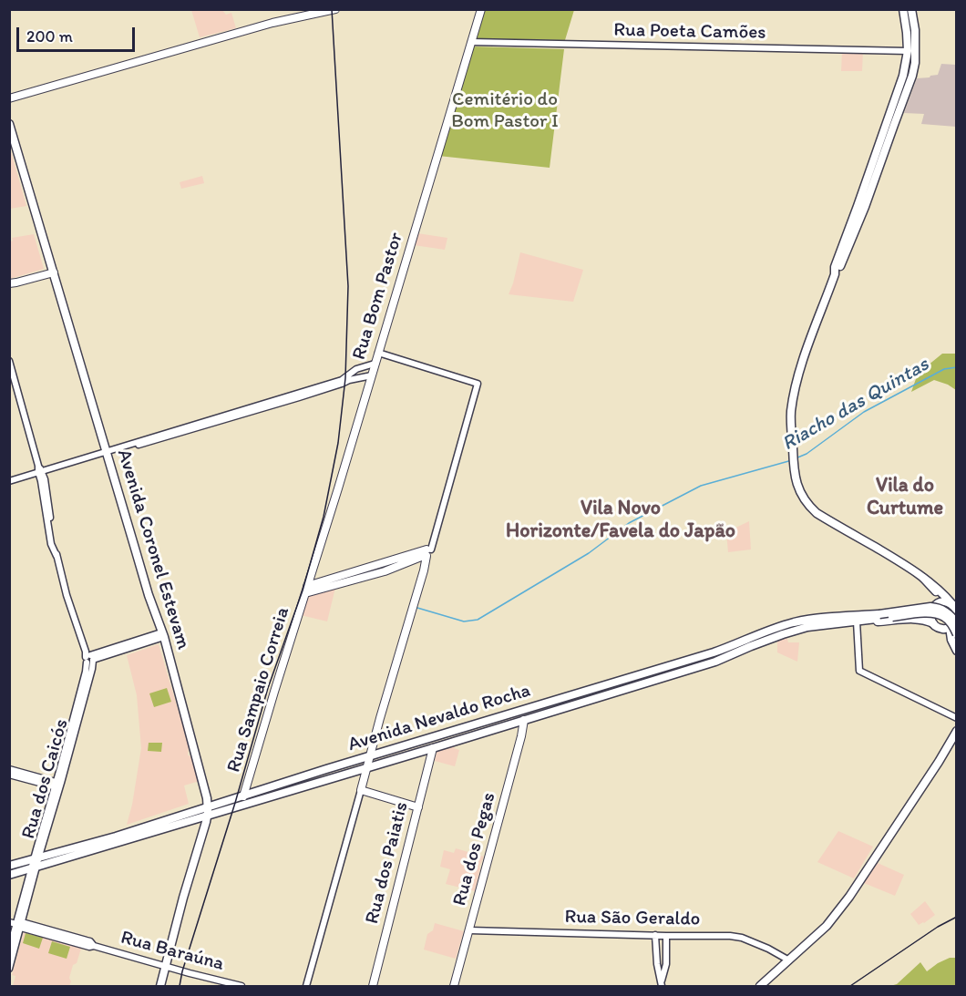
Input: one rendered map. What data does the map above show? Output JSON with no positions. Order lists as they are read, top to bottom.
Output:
{
  "streets": {
    "main road": [
      "Rua Bom Pastor",
      "Avenida Coronel Estevam",
      "Rua Sampaio Correia",
      "Avenida Nevaldo Rocha",
      "Rua dos Pegas",
      "Rua dos Paiatis"
    ],
    "street": [
      "Rua Poeta Camões",
      "Rua dos Caicós",
      "Rua São Geraldo",
      "Rua Baraúna"
    ]
  },
  "crossings": [
    ["Rua Poeta Camões", "Rua Bom Pastor"],
    ["Rua Bom Pastor", "Rua Sampaio Correia"],
    ["Avenida Coronel Estevam", "Avenida Nevaldo Rocha"],
    ["Avenida Coronel Estevam", "Rua Baraúna"],
    ["Rua Sampaio Correia", "Avenida Nevaldo Rocha"],
    ["Avenida Nevaldo Rocha", "Rua dos Caicós"],
    ["Avenida Nevaldo Rocha", "Rua dos Pegas"],
    ["Avenida Nevaldo Rocha", "Rua dos Paiatis"],
    ["Rua dos Caicós", "Rua Baraúna"],
    ["Rua dos Pegas", "Rua São Geraldo"]
  ],
  "districts": ["Vila do Curtume", "Vila Novo Horizonte/Favela do Japão"],
  "water": ["Riacho das Quintas"],
  "parks": ["Cemitério do Bom Pastor I"],
  "scale_bar": "200 m"
}
